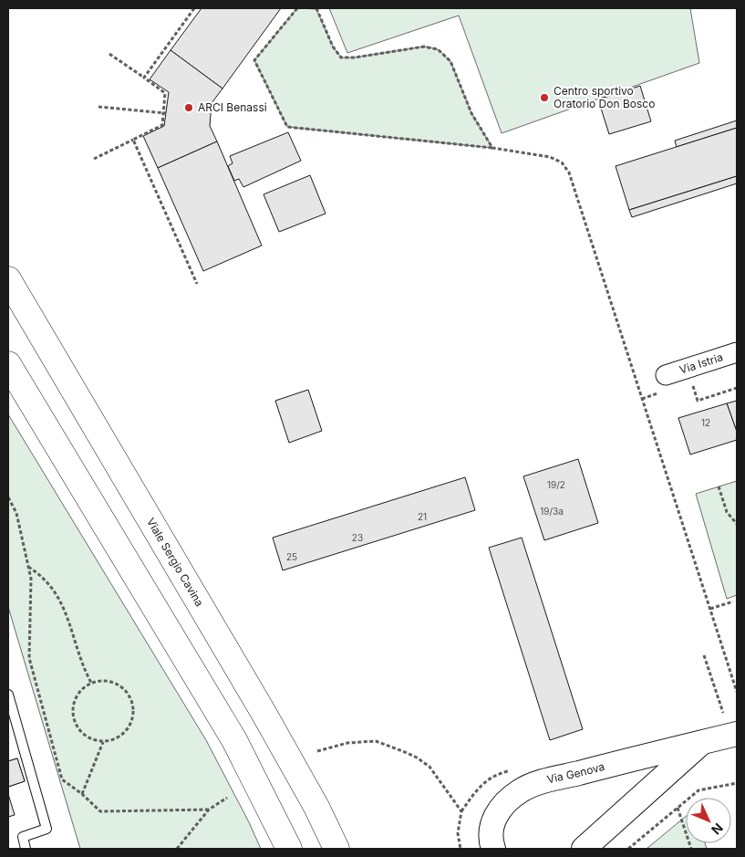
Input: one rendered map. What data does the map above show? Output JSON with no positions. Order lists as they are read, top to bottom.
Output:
{
  "streets": {
    "main road": ["Viale Sergio Cavina"],
    "street": ["Via Istria", "Via Genova"]
  },
  "places": ["Centro sportivo Oratorio Don Bosco", "ARCI Benassi"],
  "house_numbers": [
    "12",
    "19/2",
    "19/3a",
    "21",
    "23",
    "25"
  ],
  "north": "bottom right"
}
